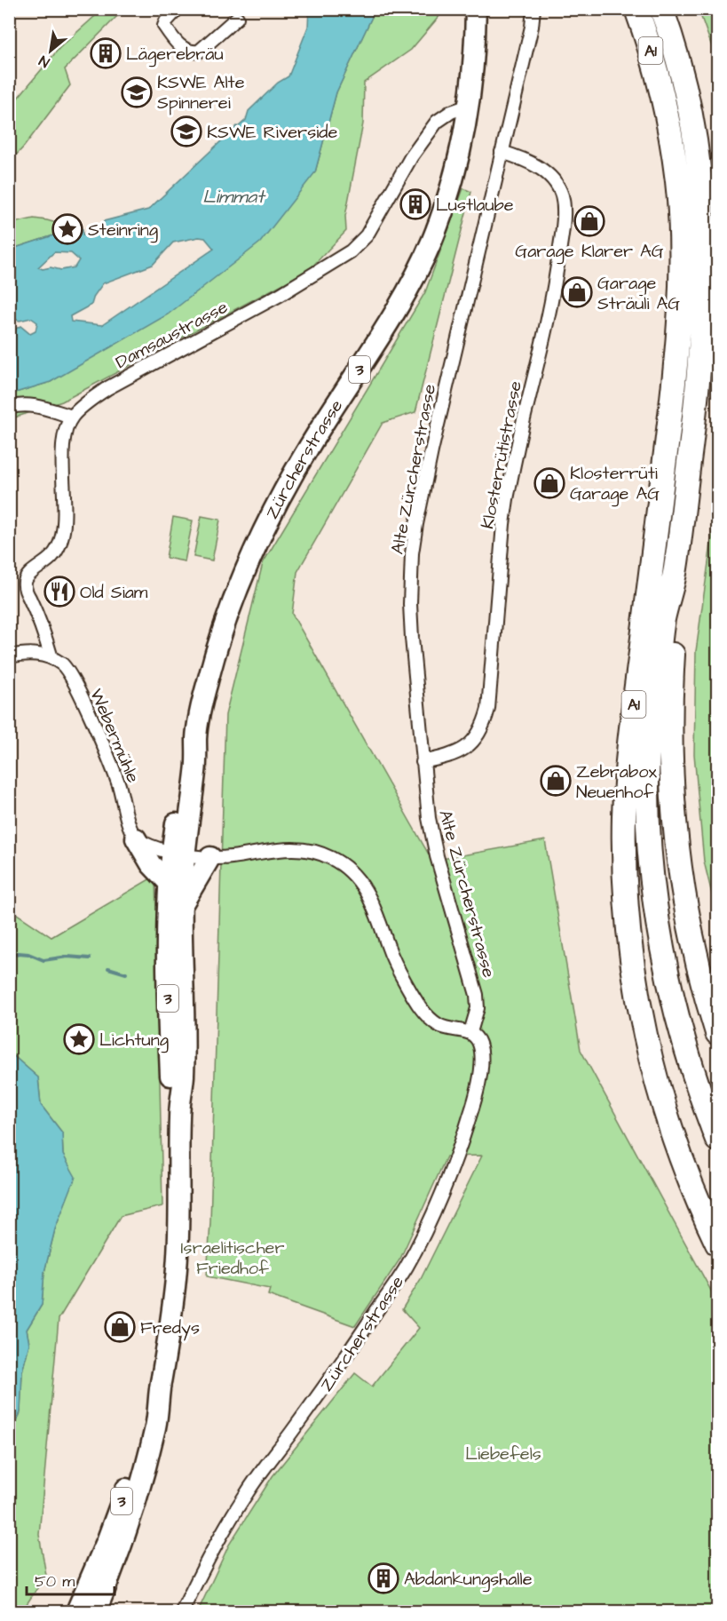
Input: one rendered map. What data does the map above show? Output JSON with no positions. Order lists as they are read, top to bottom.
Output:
{
  "streets": {
    "highway": ["A1"],
    "main road": ["3", "Zürcherstrasse"],
    "street": [
      "Damsaustrasse",
      "Klosterrütistrasse",
      "Alte Zürcherstrasse",
      "Webermühle"
    ]
  },
  "crossings": [
    ["Damsaustrasse", "Zürcherstrasse"],
    ["3", "Zürcherstrasse"],
    ["Klosterrütistrasse", "Alte Zürcherstrasse"],
    ["Zürcherstrasse", "Alte Zürcherstrasse"]
  ],
  "water": ["Limmat"],
  "parks": ["Israelitischer Friedhof", "Liebefels"],
  "places": {
    "building": ["Lägerebräu", "Lustlaube", "Abdankungshalle"],
    "school or university": ["KSWE Alte Spinnerei", "KSWE Riverside"],
    "shop": [
      "Garage Klarer AG",
      "Garage Sträuli AG",
      "Klosterrüti Garage AG",
      "Zebrabox Neuenhof",
      "Fredys"
    ],
    "place": ["Steinring", "Lichtung"],
    "restaurant": ["Old Siam"]
  },
  "scale_bar": "50 m",
  "north": "bottom left"
}
